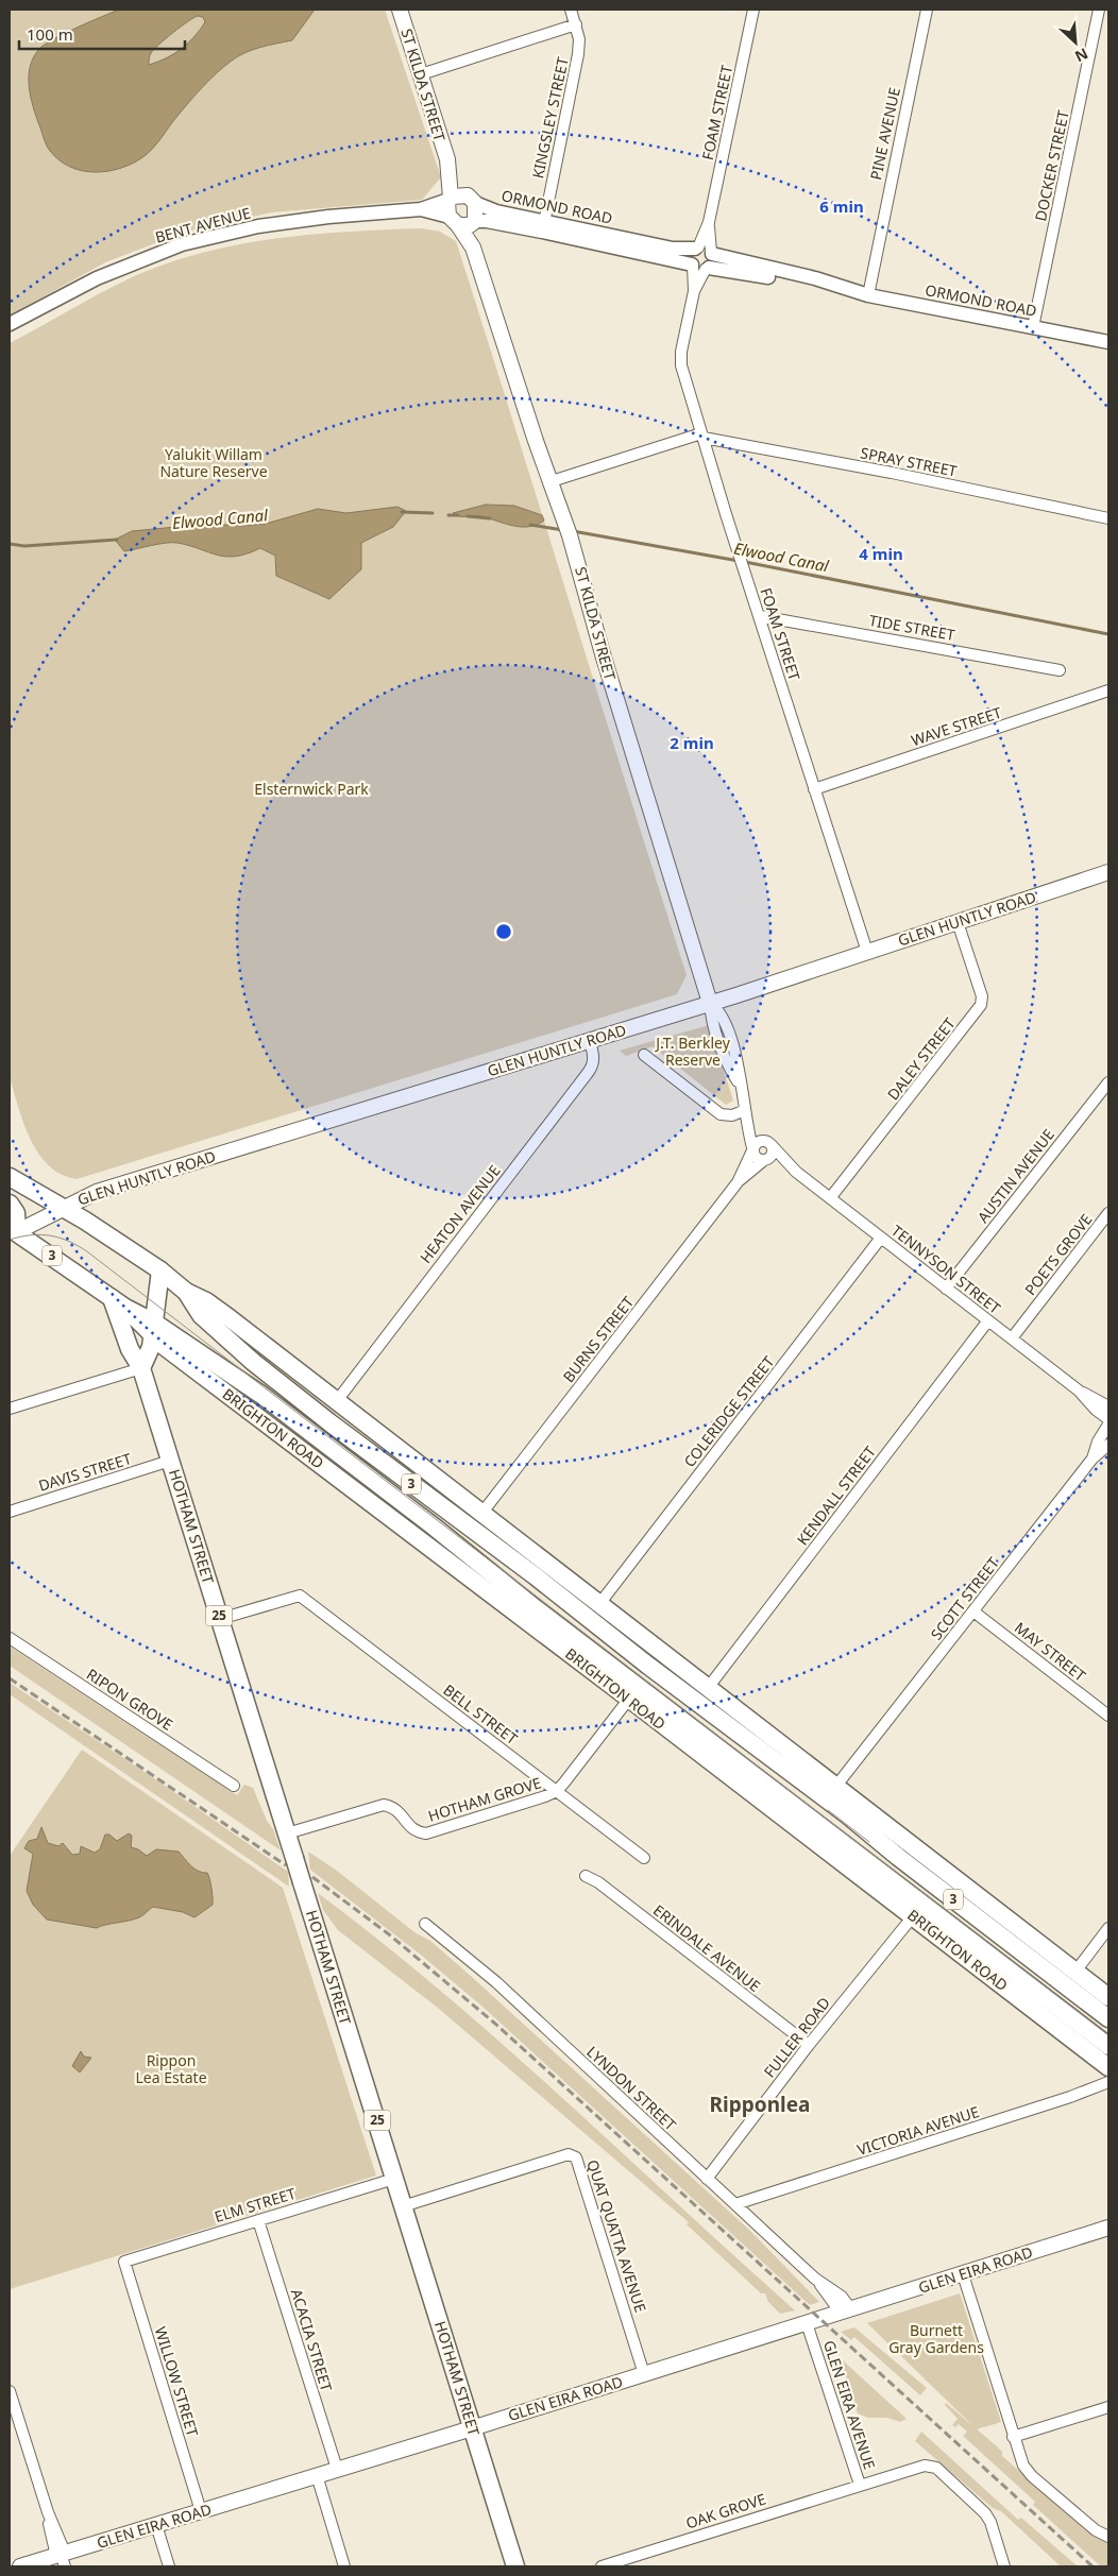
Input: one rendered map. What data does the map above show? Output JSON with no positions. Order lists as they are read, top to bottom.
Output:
{
  "streets": {
    "main road": [
      "ST KILDA STREET",
      "GLEN HUNTLY ROAD",
      "3",
      "BRIGHTON ROAD",
      "HOTHAM STREET",
      "25",
      "GLEN EIRA ROAD"
    ],
    "street": [
      "FOAM STREET",
      "KINGSLEY STREET",
      "PINE AVENUE",
      "DOCKER STREET",
      "ORMOND ROAD",
      "BENT AVENUE",
      "SPRAY STREET",
      "TIDE STREET",
      "WAVE STREET",
      "DALEY STREET",
      "AUSTIN AVENUE",
      "HEATON AVENUE",
      "POETS GROVE",
      "TENNYSON STREET",
      "BURNS STREET",
      "COLERIDGE STREET",
      "DAVIS STREET",
      "KENDALL STREET",
      "SCOTT STREET",
      "MAY STREET",
      "RIPON GROVE",
      "BELL STREET",
      "HOTHAM GROVE",
      "ERINDALE AVENUE",
      "FULLER ROAD",
      "LYNDON STREET",
      "VICTORIA AVENUE",
      "ELM STREET",
      "QUAT QUATTA AVENUE",
      "ACACIA STREET",
      "WILLOW STREET",
      "GLEN EIRA AVENUE",
      "OAK GROVE"
    ]
  },
  "crossings": [
    ["ST KILDA STREET", "ORMOND ROAD"],
    ["ST KILDA STREET", "BENT AVENUE"],
    ["ST KILDA STREET", "SPRAY STREET"],
    ["ST KILDA STREET", "GLEN HUNTLY ROAD"],
    ["ST KILDA STREET", "TENNYSON STREET"],
    ["FOAM STREET", "ORMOND ROAD"],
    ["FOAM STREET", "SPRAY STREET"],
    ["FOAM STREET", "TIDE STREET"],
    ["FOAM STREET", "WAVE STREET"],
    ["FOAM STREET", "GLEN HUNTLY ROAD"],
    ["KINGSLEY STREET", "ORMOND ROAD"],
    ["PINE AVENUE", "ORMOND ROAD"],
    ["DOCKER STREET", "ORMOND ROAD"],
    ["ORMOND ROAD", "BENT AVENUE"],
    ["GLEN HUNTLY ROAD", "DALEY STREET"],
    ["GLEN HUNTLY ROAD", "HEATON AVENUE"],
    ["GLEN HUNTLY ROAD", "3"],
    ["GLEN HUNTLY ROAD", "BRIGHTON ROAD"],
    ["DALEY STREET", "TENNYSON STREET"],
    ["AUSTIN AVENUE", "TENNYSON STREET"],
    ["POETS GROVE", "TENNYSON STREET"],
    ["TENNYSON STREET", "BURNS STREET"],
    ["TENNYSON STREET", "COLERIDGE STREET"],
    ["TENNYSON STREET", "KENDALL STREET"],
    ["BRIGHTON ROAD", "HOTHAM STREET"],
    ["BRIGHTON ROAD", "HOTHAM GROVE"],
    ["BRIGHTON ROAD", "FULLER ROAD"],
    ["DAVIS STREET", "HOTHAM STREET"],
    ["HOTHAM STREET", "BELL STREET"],
    ["HOTHAM STREET", "HOTHAM GROVE"],
    ["HOTHAM STREET", "ELM STREET"],
    ["HOTHAM STREET", "QUAT QUATTA AVENUE"],
    ["HOTHAM STREET", "GLEN EIRA ROAD"],
    ["SCOTT STREET", "MAY STREET"],
    ["BELL STREET", "HOTHAM GROVE"],
    ["ERINDALE AVENUE", "FULLER ROAD"],
    ["FULLER ROAD", "LYNDON STREET"],
    ["LYNDON STREET", "VICTORIA AVENUE"],
    ["LYNDON STREET", "GLEN EIRA ROAD"],
    ["ELM STREET", "ACACIA STREET"],
    ["ELM STREET", "WILLOW STREET"],
    ["QUAT QUATTA AVENUE", "GLEN EIRA ROAD"],
    ["GLEN EIRA ROAD", "ACACIA STREET"],
    ["GLEN EIRA ROAD", "WILLOW STREET"],
    ["GLEN EIRA ROAD", "GLEN EIRA AVENUE"],
    ["GLEN EIRA AVENUE", "OAK GROVE"]
  ],
  "districts": ["Ripponlea"],
  "water": ["Elwood Canal"],
  "parks": [
    "Yalukit Willam Nature Reserve",
    "Elsternwick Park",
    "J.T. Berkley Reserve",
    "Rippon Lea Estate",
    "Burnett Gray Gardens"
  ],
  "scale_bar": "100 m",
  "north": "bottom right",
  "rings": ["6 min", "4 min", "2 min"]
}
